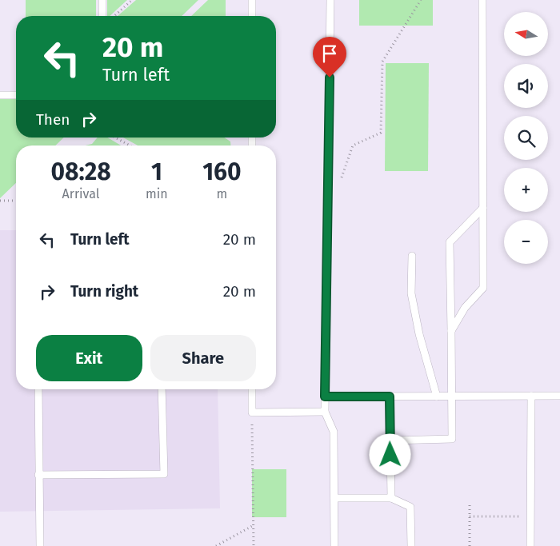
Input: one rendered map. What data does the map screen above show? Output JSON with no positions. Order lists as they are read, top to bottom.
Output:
{
  "north": "left",
  "page": {
    "map_buttons": ["+", "−"],
    "turn": ["20 m", "Turn left"],
    "then": "Then",
    "eta": [
      "08:28",
      "Arrival",
      "1",
      "min",
      "160",
      "m"
    ],
    "list": [
      {
        "name": "Turn left",
        "value": "20 m"
      },
      {
        "name": "Turn right",
        "value": "20 m"
      }
    ],
    "buttons": ["Exit", "Share"]
  }
}
